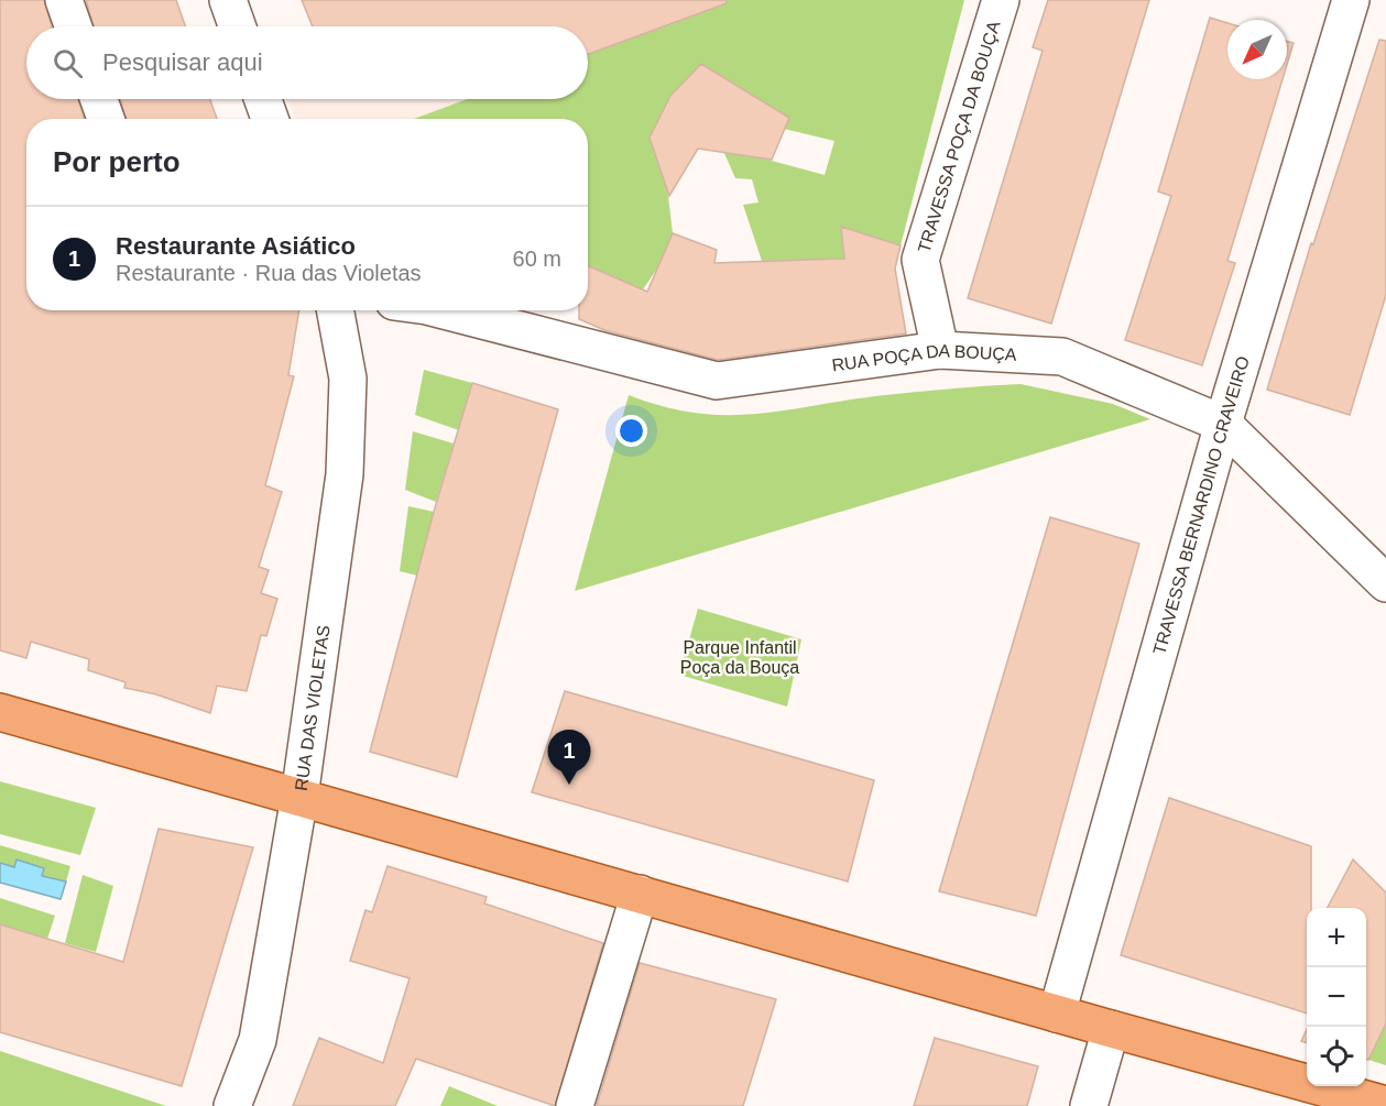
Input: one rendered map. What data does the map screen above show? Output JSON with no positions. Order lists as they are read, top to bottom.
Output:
{
  "streets": {
    "street": [
      "TRAVESSA POÇA DA BOUÇA",
      "RUA POÇA DA BOUÇA",
      "TRAVESSA BERNARDINO CRAVEIRO",
      "RUA DAS VIOLETAS"
    ]
  },
  "crossings": [
    ["TRAVESSA POÇA DA BOUÇA", "RUA POÇA DA BOUÇA"],
    ["RUA POÇA DA BOUÇA", "TRAVESSA BERNARDINO CRAVEIRO"]
  ],
  "parks": ["Parque Infantil Poça da Bouça"],
  "north": "bottom left",
  "page": {
    "search": "Pesquisar aqui",
    "heading": "Por perto",
    "list": [
      {
        "mark": "1",
        "name": "Restaurante Asiático",
        "note": "Restaurante · Rua das Violetas",
        "value": "60 m"
      }
    ],
    "pins": "1",
    "map_buttons": ["+", "−"]
  }
}
